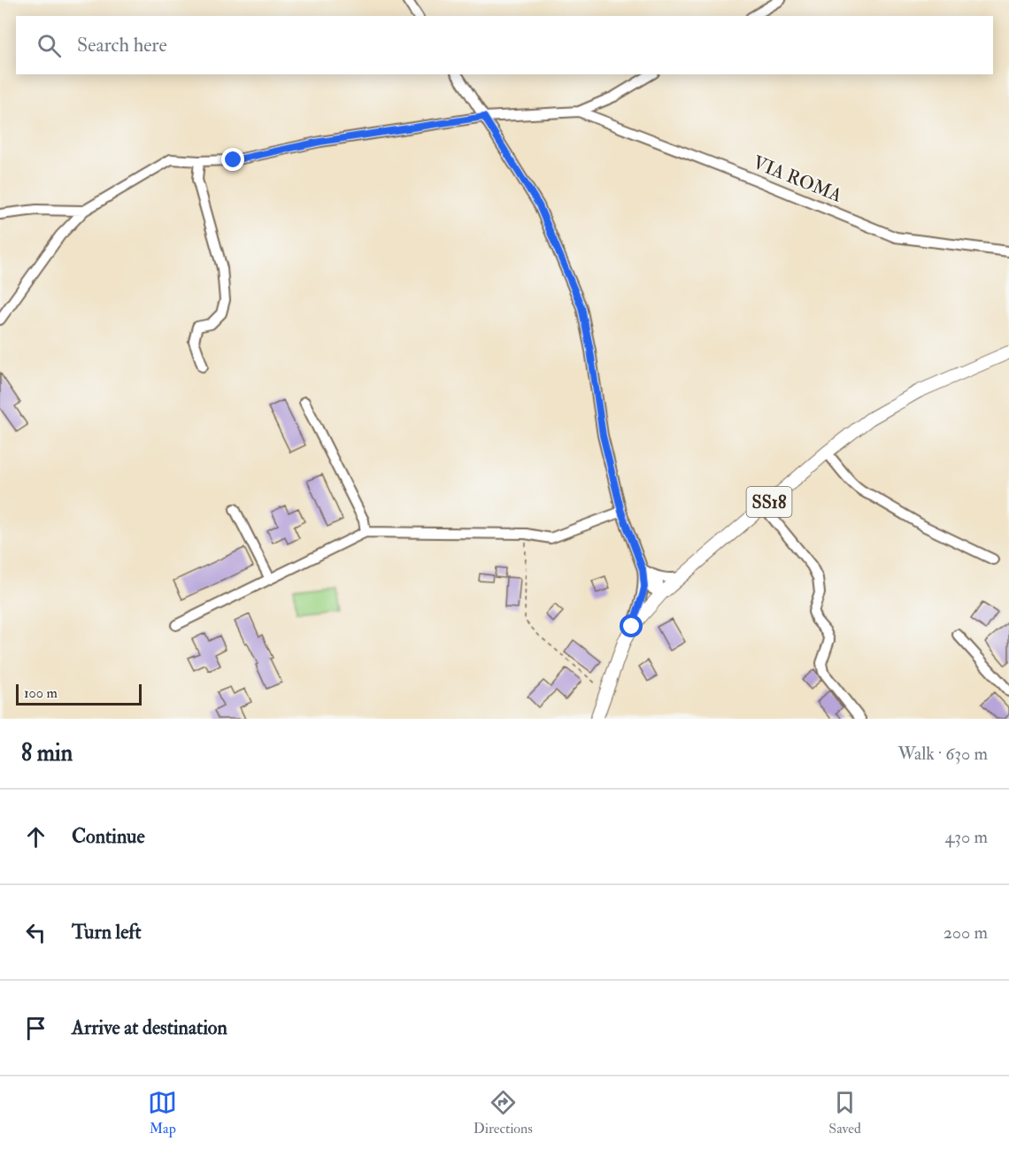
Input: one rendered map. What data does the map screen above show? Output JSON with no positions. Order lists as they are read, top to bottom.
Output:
{
  "streets": {
    "main road": ["SS18"],
    "street": ["VIA ROMA"]
  },
  "scale_bar": "100 m",
  "page": {
    "search": "Search here",
    "scale": "100 m",
    "heading": ["8 min", "Walk · 630 m"],
    "list": [
      ["Continue", "430 m"],
      ["Turn left", "200 m"],
      "Arrive at destination"
    ],
    "nav": ["Map", "Directions", "Saved"]
  }
}
